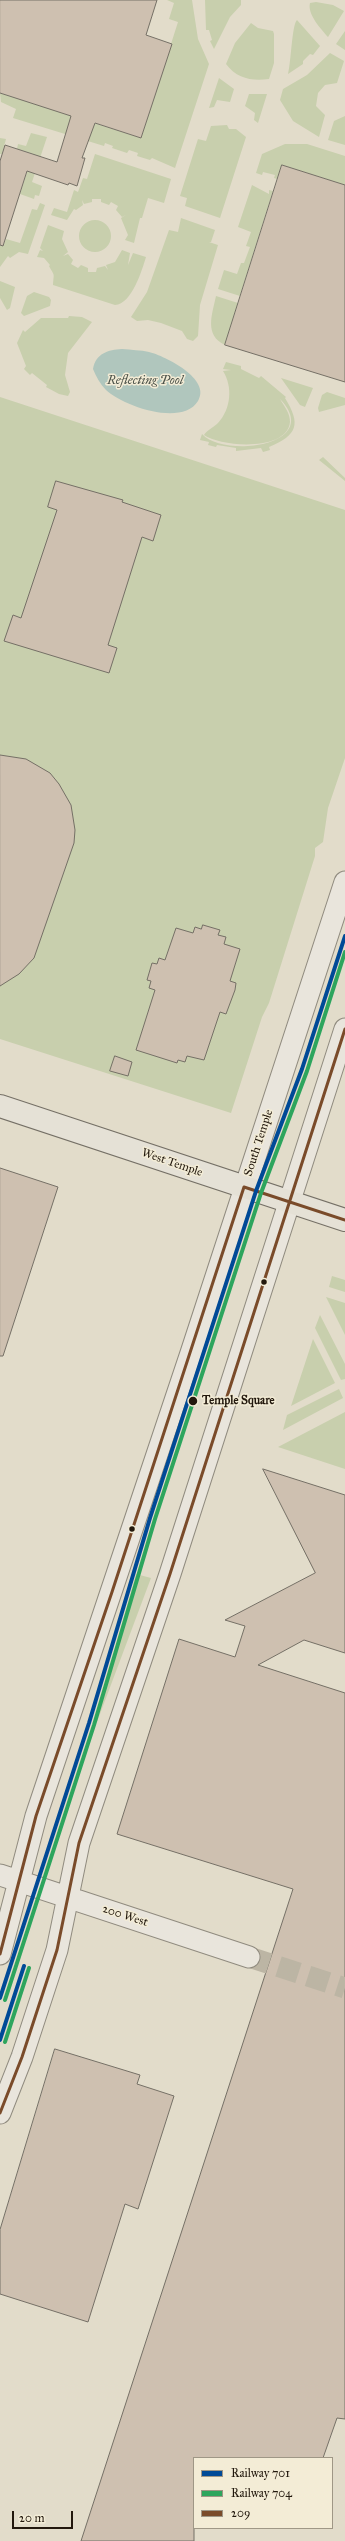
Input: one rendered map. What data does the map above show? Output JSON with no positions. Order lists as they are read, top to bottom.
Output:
{
  "streets": {
    "main road": ["West Temple"],
    "street": ["South Temple", "200 West"]
  },
  "crossings": [
    ["South Temple", "West Temple"],
    ["South Temple", "200 West"]
  ],
  "water": ["Reflecting Pool"],
  "places": ["Temple Square"],
  "lines": ["rail line 701", "rail line 704", "transit line 209"],
  "legend": ["Railway 701", "Railway 704", "209"],
  "scale_bar": "20 m"
}
